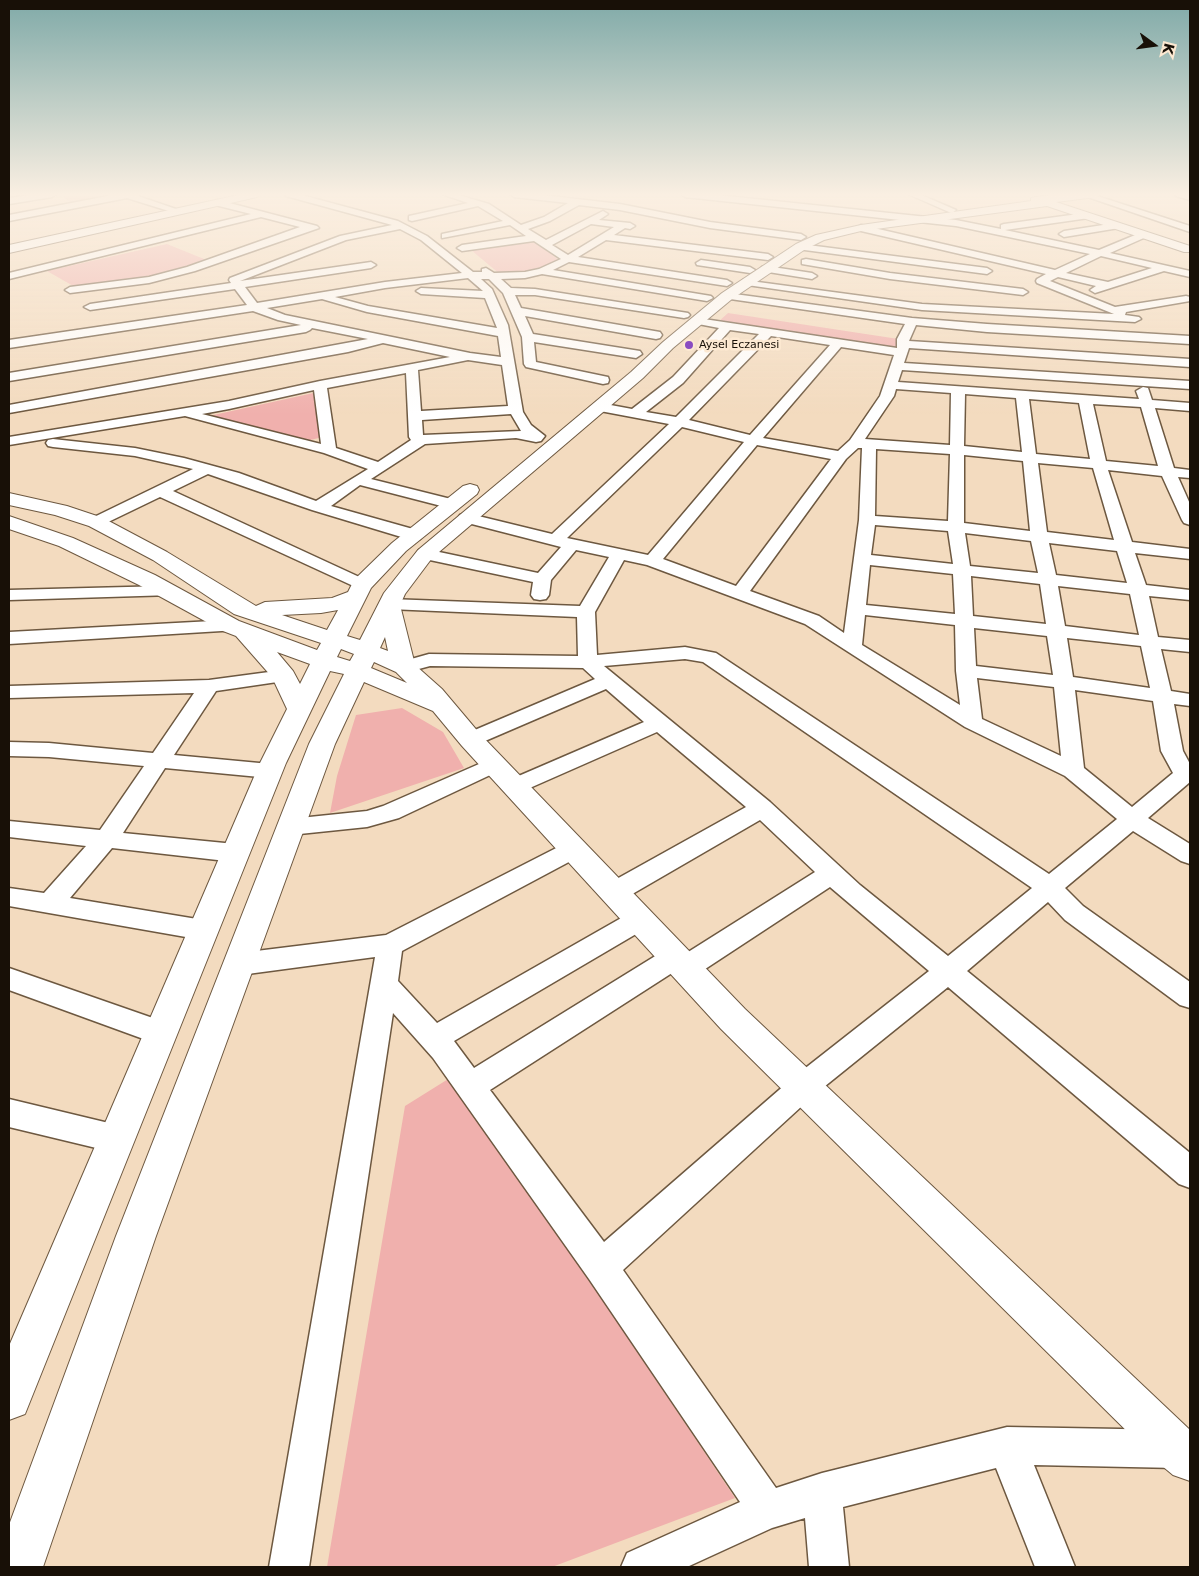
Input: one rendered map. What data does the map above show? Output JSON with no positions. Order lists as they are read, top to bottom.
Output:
{
  "places": ["Aysel Eczanesi"],
  "north": "right"
}
